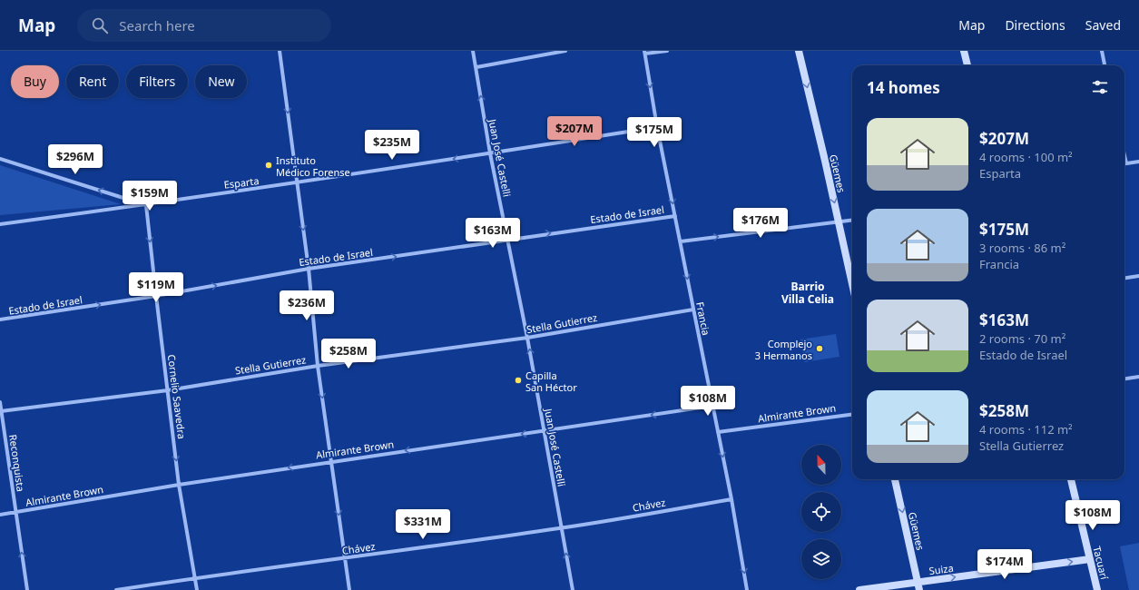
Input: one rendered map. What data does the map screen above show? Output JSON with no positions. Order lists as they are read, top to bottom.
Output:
{
  "streets": {
    "street": [
      "Juan José Castelli",
      "Güemes",
      "Esparta",
      "Estado de Israel",
      "Francia",
      "Stella Gutierrez",
      "Cornelio Saavedra",
      "Almirante Brown",
      "Reconquista",
      "Chávez",
      "Tacuarí",
      "Suiza"
    ]
  },
  "crossings": [
    ["Juan José Castelli", "Esparta"],
    ["Juan José Castelli", "Estado de Israel"],
    ["Juan José Castelli", "Stella Gutierrez"],
    ["Juan José Castelli", "Almirante Brown"],
    ["Juan José Castelli", "Chávez"],
    ["Güemes", "Suiza"],
    ["Esparta", "Francia"],
    ["Esparta", "Cornelio Saavedra"],
    ["Estado de Israel", "Francia"],
    ["Estado de Israel", "Cornelio Saavedra"],
    ["Francia", "Stella Gutierrez"],
    ["Francia", "Almirante Brown"],
    ["Francia", "Chávez"],
    ["Stella Gutierrez", "Cornelio Saavedra"],
    ["Stella Gutierrez", "Reconquista"],
    ["Cornelio Saavedra", "Almirante Brown"],
    ["Cornelio Saavedra", "Chávez"],
    ["Almirante Brown", "Reconquista"],
    ["Tacuarí", "Suiza"]
  ],
  "one_way": [
    "Juan José Castelli",
    "Güemes",
    "Estado de Israel",
    "Francia",
    "Cornelio Saavedra",
    "Almirante Brown",
    "Reconquista",
    "Suiza"
  ],
  "districts": ["Barrio Villa Celia"],
  "places": ["Instituto Médico Forense", "Complejo 3 Hermanos", "Capilla San Héctor"],
  "north": "top",
  "page": {
    "header": "Map",
    "search": "Search here",
    "nav": ["Map", "Directions", "Saved"],
    "chip": [
      "Buy",
      "Rent",
      "Filters",
      "New"
    ],
    "heading": "14 homes",
    "list": [
      {
        "name": "$207M",
        "note": "4 rooms · 100 m² · Esparta"
      },
      {
        "name": "$175M",
        "note": "3 rooms · 86 m² · Francia"
      },
      {
        "name": "$163M",
        "note": "2 rooms · 70 m² · Estado de Israel"
      },
      {
        "name": "$258M",
        "note": "4 rooms · 112 m² · Stella Gutierrez"
      }
    ],
    "price": [
      "$207M",
      "$175M",
      "$235M",
      "$296M",
      "$159M",
      "$176M",
      "$163M",
      "$119M",
      "$236M",
      "$258M",
      "$108M",
      "$108M",
      "$331M",
      "$174M"
    ]
  }
}
